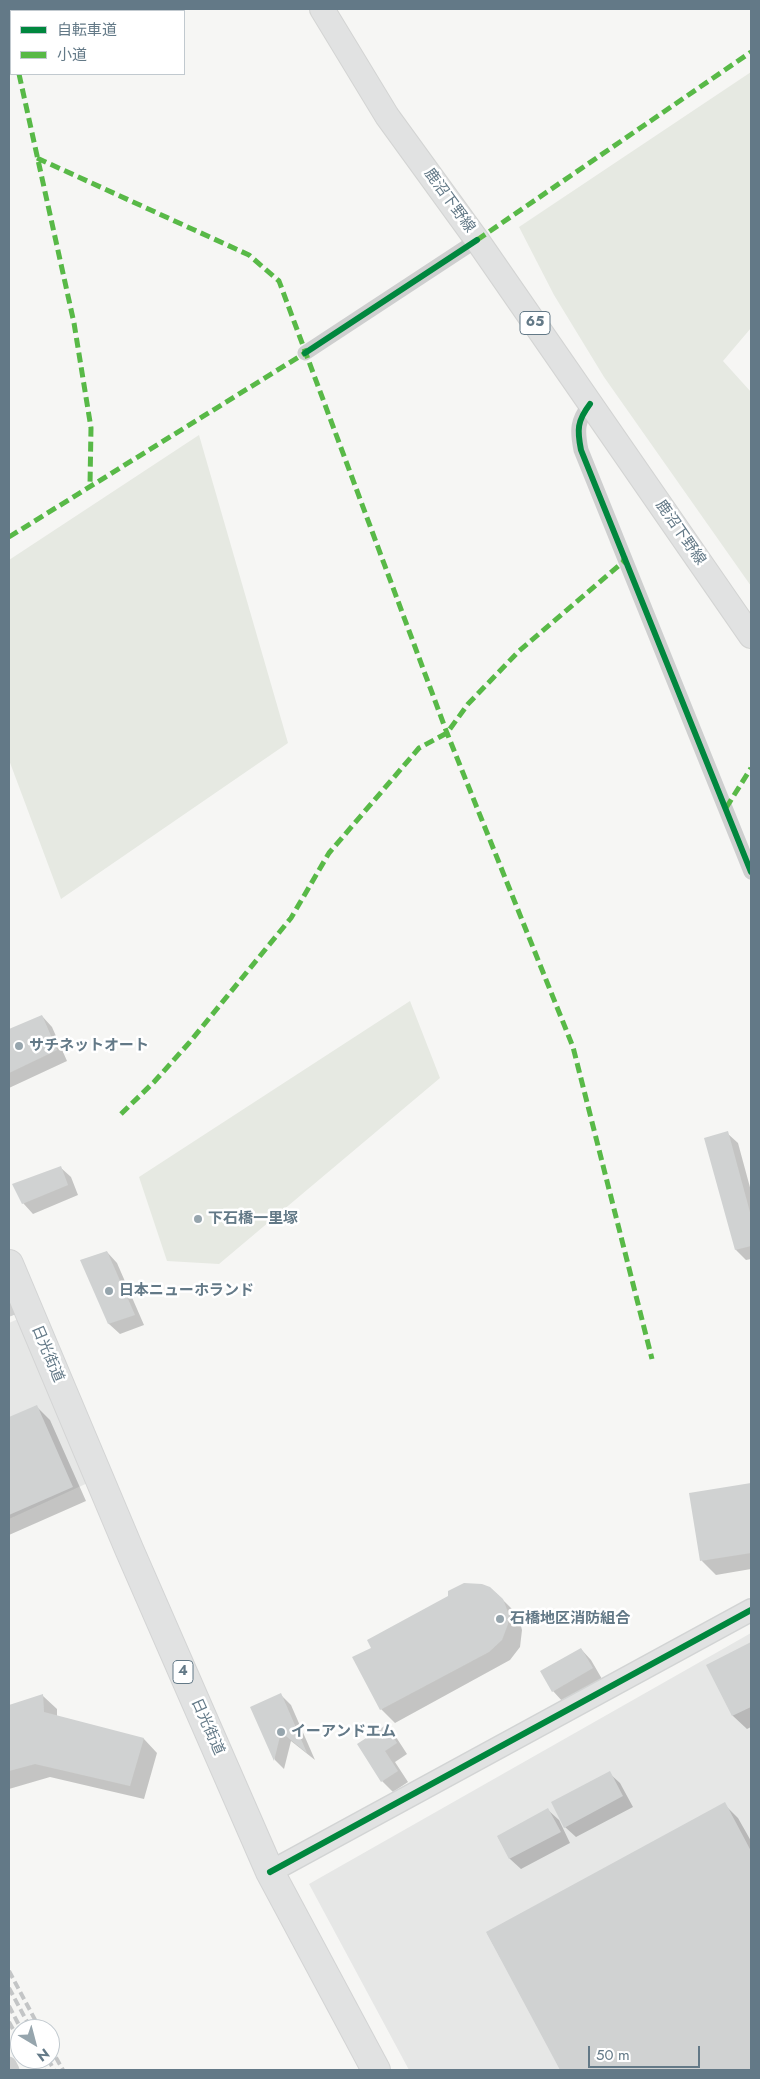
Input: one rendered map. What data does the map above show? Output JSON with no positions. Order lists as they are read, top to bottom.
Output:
{
  "streets": {
    "highway": ["日光街道", "4"],
    "main road": ["鹿沼下野線", "65"]
  },
  "places": [
    "サチネットオート",
    "下石橋一里塚",
    "日本ニューホランド",
    "石橋地区消防組合",
    "イーアンドエム"
  ],
  "legend": ["自転車道", "小道"],
  "scale_bar": "50 m",
  "north": "bottom right"
}
